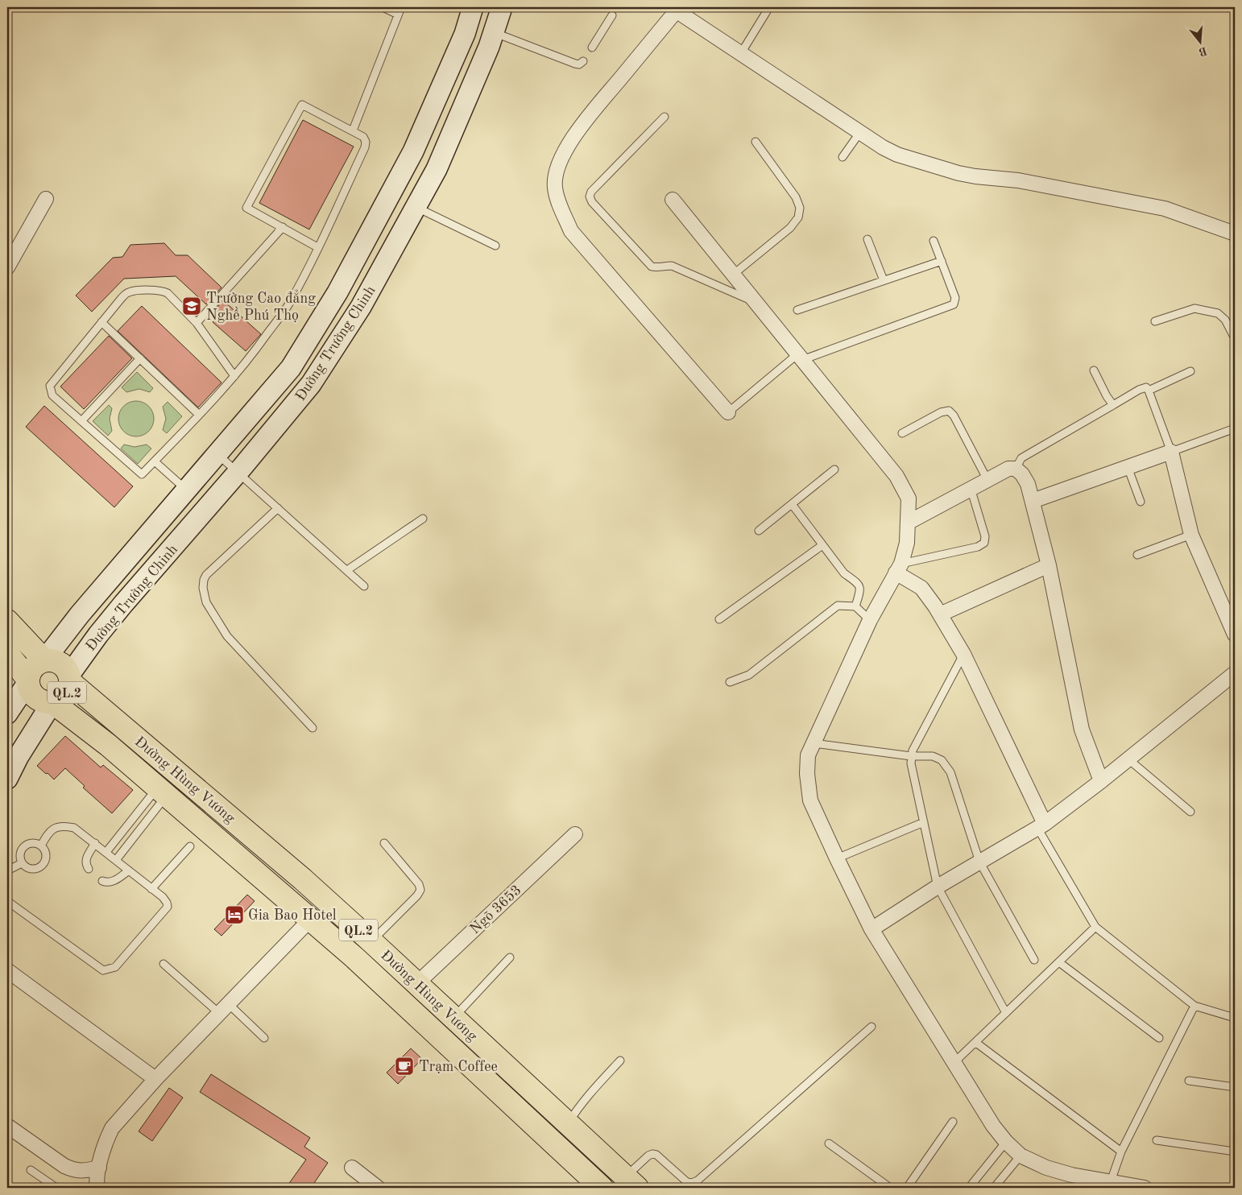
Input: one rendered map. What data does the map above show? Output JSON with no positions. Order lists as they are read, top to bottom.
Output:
{
  "streets": {
    "highway": ["QL.2", "Đường Hùng Vương"],
    "main road": ["Đường Trường Chinh"],
    "street": ["Ngõ 3653"]
  },
  "crossings": [
    ["Đường Trường Chinh", "QL.2"],
    ["Đường Trường Chinh", "Đường Hùng Vương"],
    ["QL.2", "Đường Hùng Vương"],
    ["Đường Hùng Vương", "Ngõ 3653"]
  ],
  "places": {
    "school or university": ["Trường Cao đẳng Nghề Phú Thọ"],
    "hotel": ["Gia Bao Hotel"],
    "cafe": ["Trạm Coffee"]
  },
  "north": "bottom"
}
